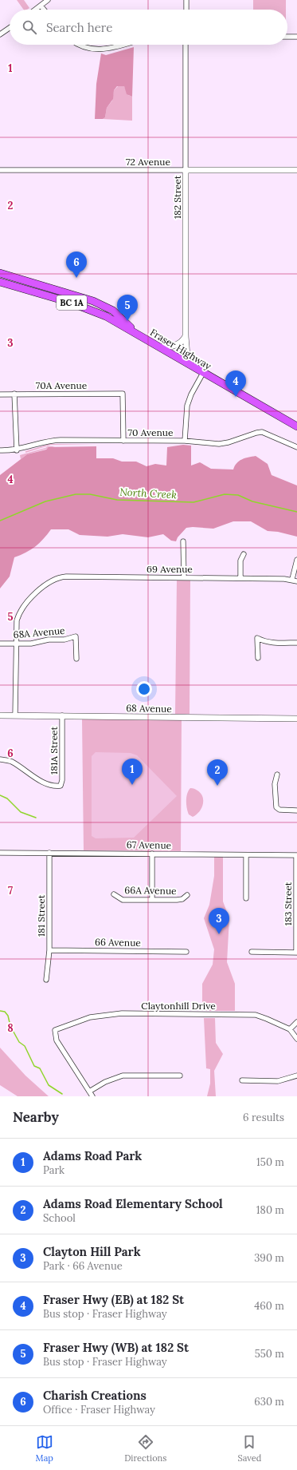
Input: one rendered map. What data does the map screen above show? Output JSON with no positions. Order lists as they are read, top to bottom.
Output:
{
  "streets": {
    "main road": ["BC 1A", "Fraser Highway"],
    "street": [
      "72 Avenue",
      "182 Street",
      "70A Avenue",
      "70 Avenue",
      "69 Avenue",
      "68A Avenue",
      "68 Avenue",
      "181A Street",
      "67 Avenue",
      "66A Avenue",
      "183 Street",
      "181 Street",
      "66 Avenue",
      "Claytonhill Drive"
    ]
  },
  "crossings": [
    ["72 Avenue", "182 Street"],
    ["70A Avenue", "70 Avenue"],
    ["69 Avenue", "68A Avenue"],
    ["68 Avenue", "181A Street"],
    ["67 Avenue", "183 Street"],
    ["67 Avenue", "181 Street"],
    ["181 Street", "66 Avenue"]
  ],
  "water": ["North Creek"],
  "page": {
    "search": "Search here",
    "pins": [
      "6",
      "5",
      "4",
      "1",
      "2",
      "3"
    ],
    "heading": ["Nearby", "6 results"],
    "list": [
      {
        "mark": "1",
        "name": "Adams Road Park",
        "note": "Park",
        "value": "150 m"
      },
      {
        "mark": "2",
        "name": "Adams Road Elementary School",
        "note": "School",
        "value": "180 m"
      },
      {
        "mark": "3",
        "name": "Clayton Hill Park",
        "note": "Park · 66 Avenue",
        "value": "390 m"
      },
      {
        "mark": "4",
        "name": "Fraser Hwy (EB) at 182 St",
        "note": "Bus stop · Fraser Highway",
        "value": "460 m"
      },
      {
        "mark": "5",
        "name": "Fraser Hwy (WB) at 182 St",
        "note": "Bus stop · Fraser Highway",
        "value": "550 m"
      },
      {
        "mark": "6",
        "name": "Charish Creations",
        "note": "Office · Fraser Highway",
        "value": "630 m"
      }
    ],
    "nav": ["Map", "Directions", "Saved"]
  },
  "grid": {
    "rows": [
      "1",
      "2",
      "3",
      "4",
      "5",
      "6",
      "7",
      "8"
    ]
  }
}
